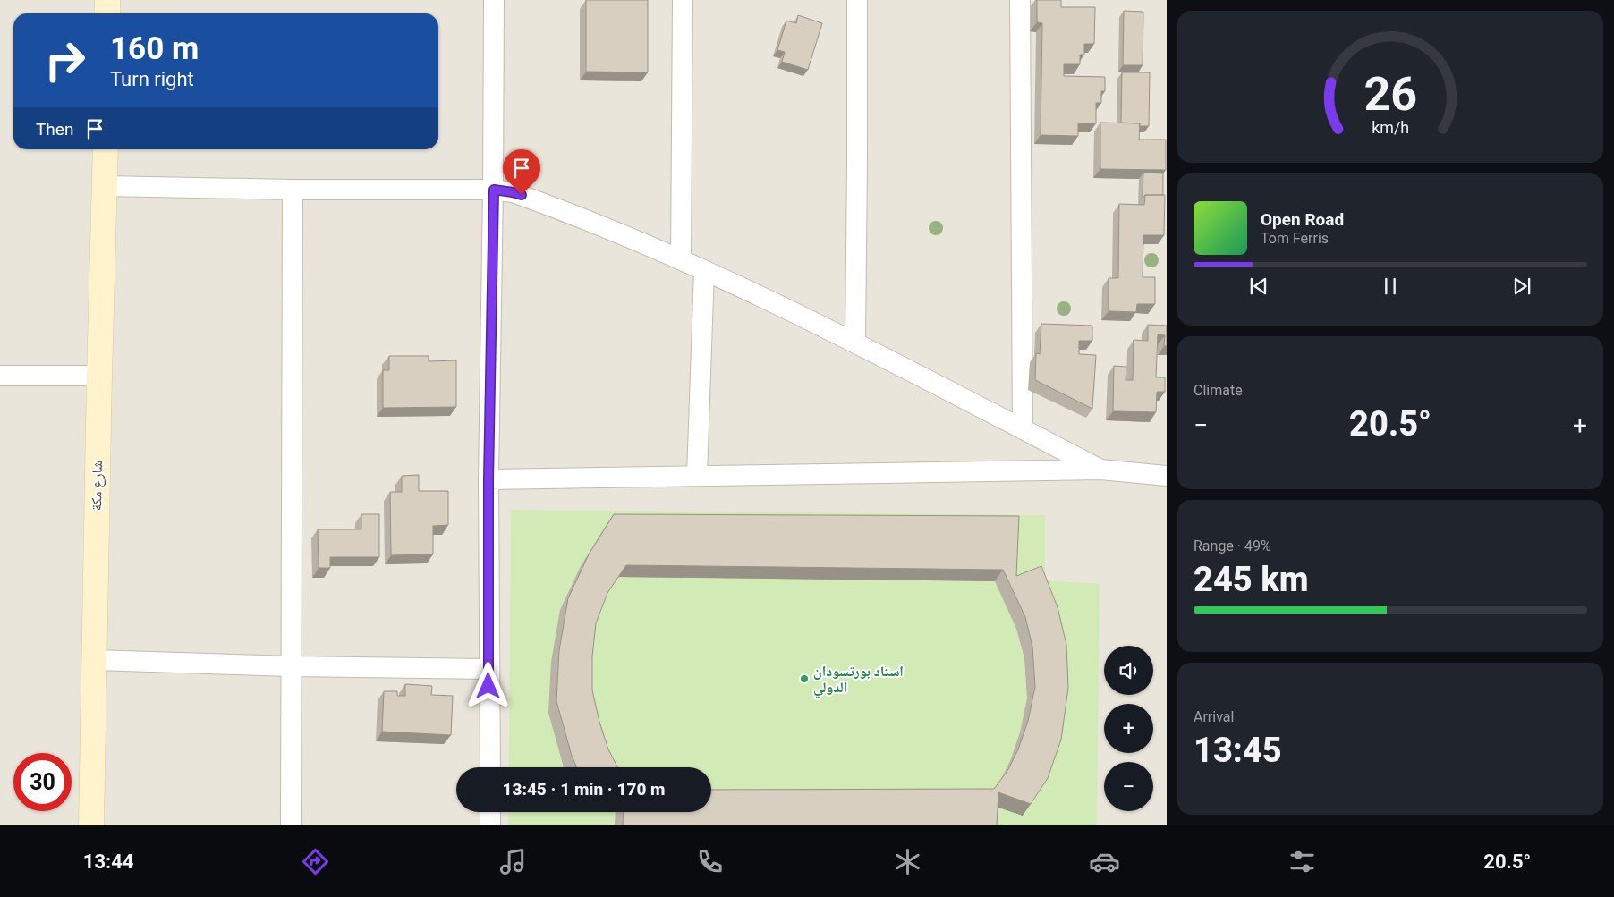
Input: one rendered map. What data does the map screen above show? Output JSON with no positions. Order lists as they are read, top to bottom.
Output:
{
  "streets": {
    "main road": ["شارع مكة"]
  },
  "places": ["استاد بورتسودان الدولي"],
  "page": {
    "turn": ["160 m", "Turn right"],
    "then": "Then",
    "song": ["Open Road", "Tom Ferris"],
    "tile": [
      "Climate",
      ["Range · 49%", "245 km"],
      ["Arrival", "13:45"]
    ],
    "heat": ["−", "20.5°", "+"],
    "map_buttons": ["+", "−"],
    "limit": "30",
    "trip": "13:45 · 1 min · 170 m",
    "tabs": ["13:44", "20.5°"],
    "gauge": ["26", "km/h"]
  }
}
